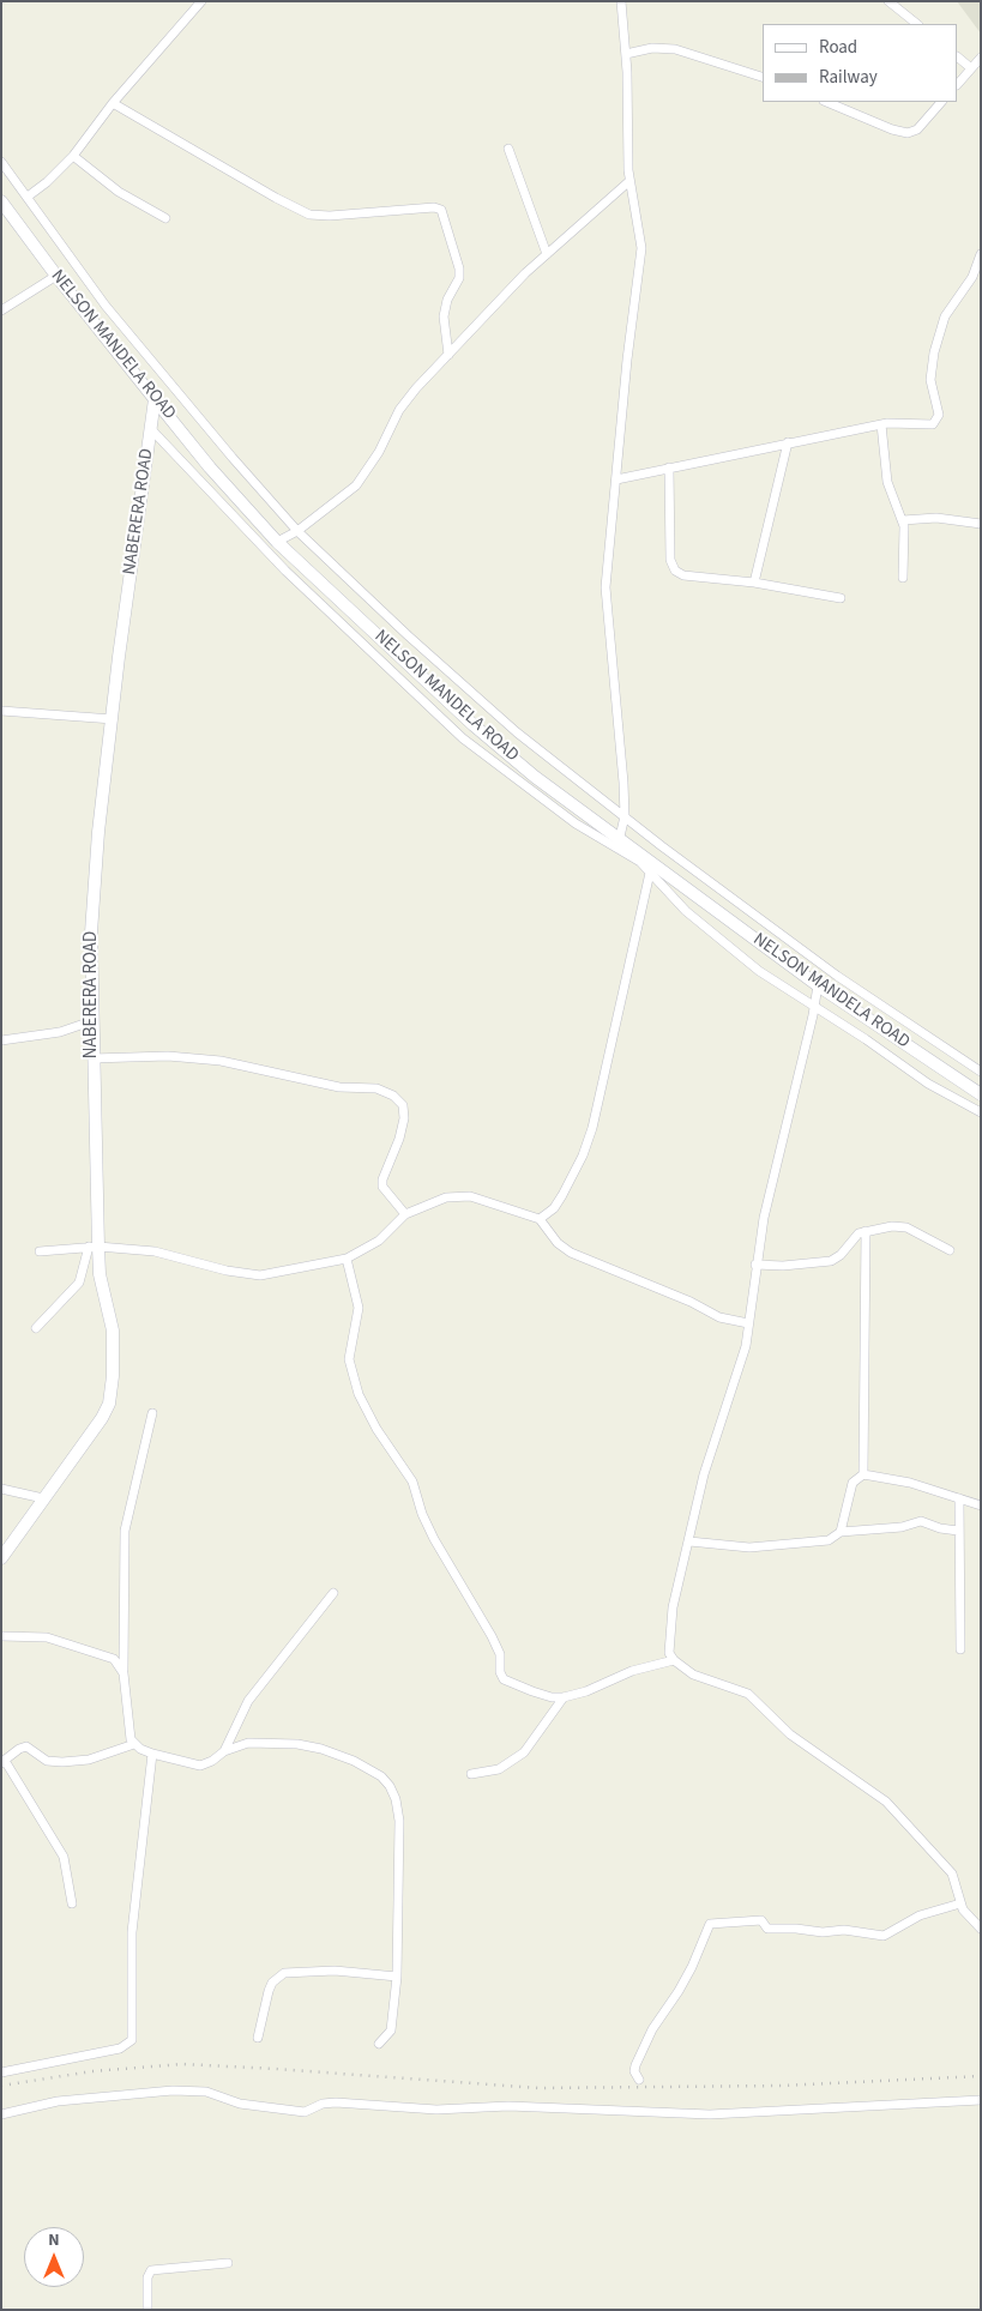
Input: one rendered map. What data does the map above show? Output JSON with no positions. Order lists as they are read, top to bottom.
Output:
{
  "streets": {
    "main road": ["NELSON MANDELA ROAD", "NABERERA ROAD"]
  },
  "crossings": [
    ["NELSON MANDELA ROAD", "NABERERA ROAD"]
  ],
  "legend": ["Road", "Railway"],
  "north": "top"
}
